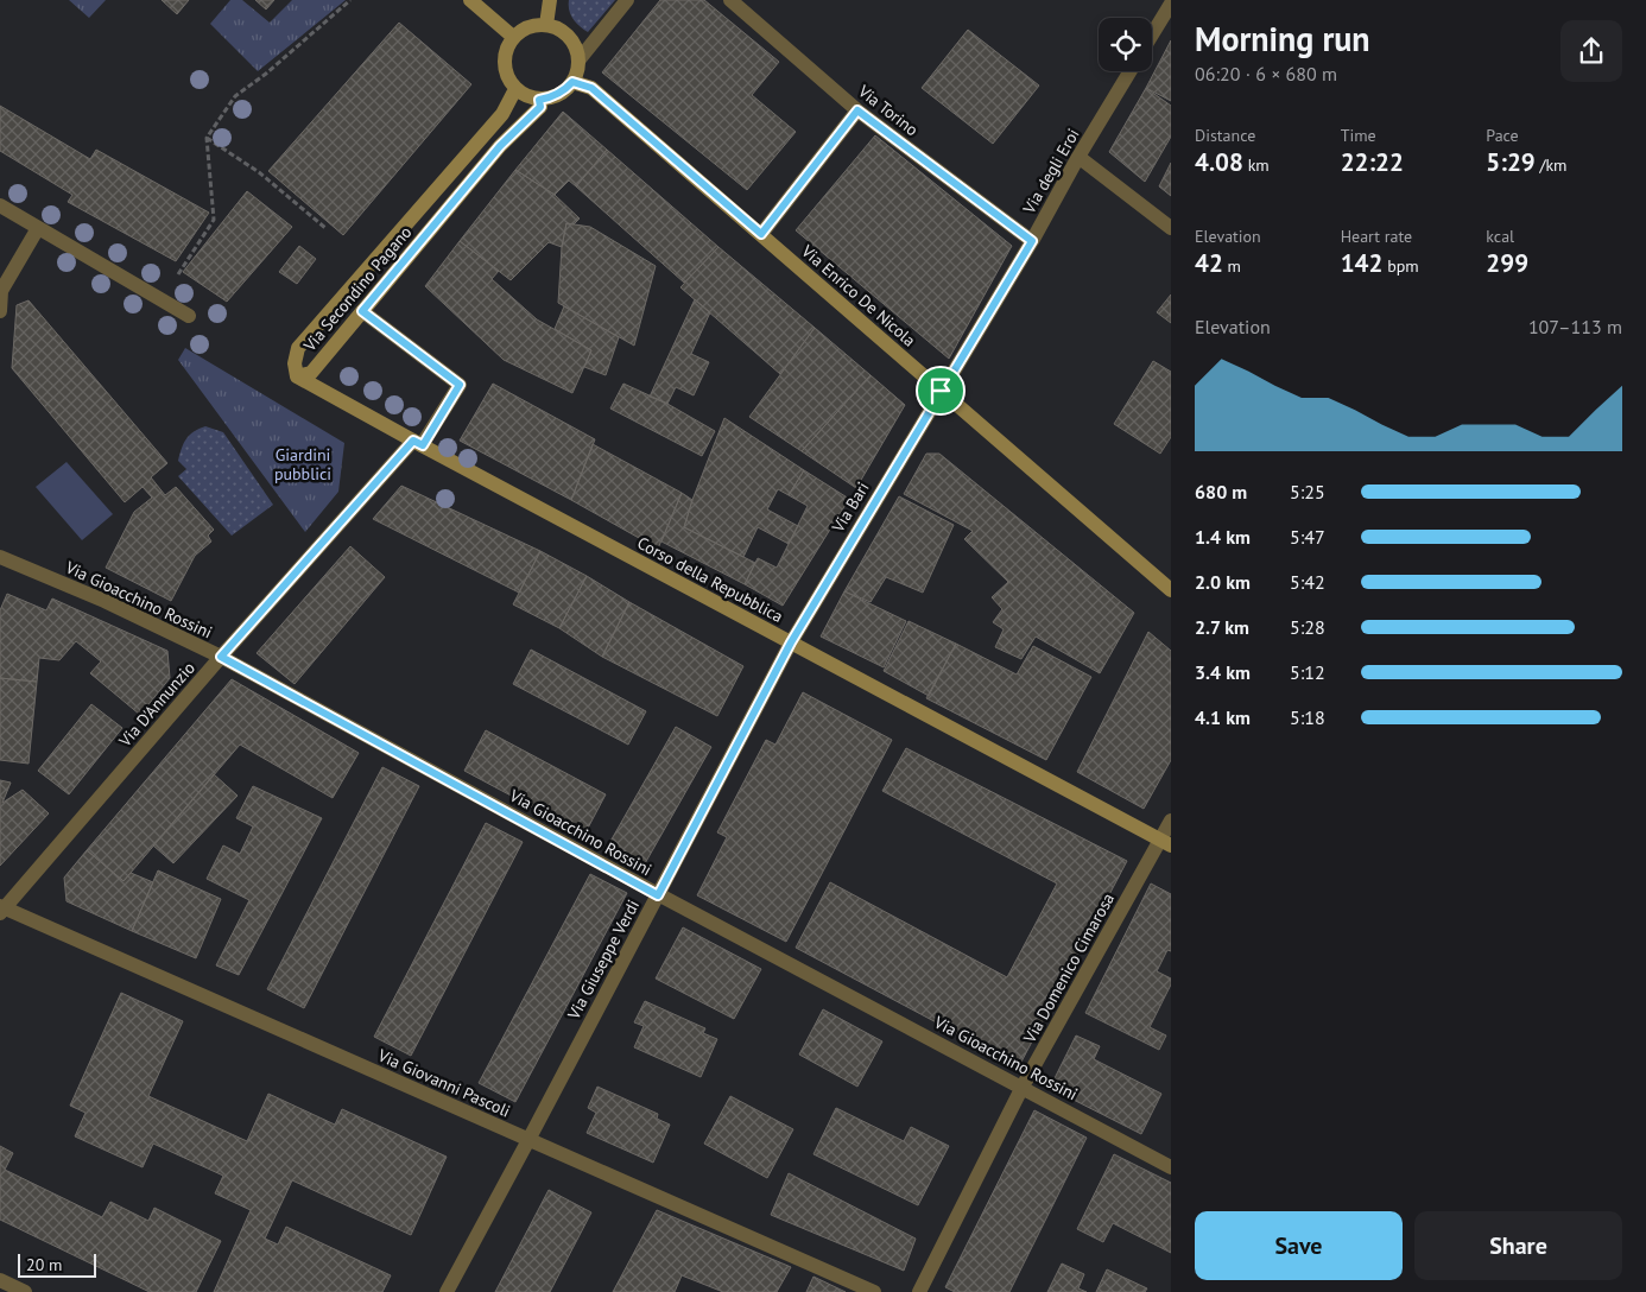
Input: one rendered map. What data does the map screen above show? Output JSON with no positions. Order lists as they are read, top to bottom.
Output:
{
  "streets": {
    "main road": ["Via Secondino Pagano", "Via Enrico De Nicola", "Corso della Repubblica"],
    "street": [
      "Via Torino",
      "Via degli Eroi",
      "Via Bari",
      "Via Gioacchino Rossini",
      "Via D'Annunzio",
      "Via Giuseppe Verdi",
      "Via Domenico Cimarosa",
      "Via Giovanni Pascoli"
    ]
  },
  "crossings": [
    ["Via Torino", "Via degli Eroi"],
    ["Via degli Eroi", "Via Enrico De Nicola"],
    ["Via degli Eroi", "Via Bari"],
    ["Via Secondino Pagano", "Via Enrico De Nicola"],
    ["Via Secondino Pagano", "Corso della Repubblica"],
    ["Via Secondino Pagano", "Via D'Annunzio"],
    ["Via Enrico De Nicola", "Via Bari"],
    ["Via Bari", "Corso della Repubblica"],
    ["Via Bari", "Via Giuseppe Verdi"],
    ["Corso della Repubblica", "Via D'Annunzio"],
    ["Corso della Repubblica", "Via Giuseppe Verdi"],
    ["Corso della Repubblica", "Via Domenico Cimarosa"],
    ["Via Gioacchino Rossini", "Via D'Annunzio"],
    ["Via Gioacchino Rossini", "Via Giuseppe Verdi"],
    ["Via Gioacchino Rossini", "Via Domenico Cimarosa"],
    ["Via D'Annunzio", "Via Giovanni Pascoli"],
    ["Via Giuseppe Verdi", "Via Giovanni Pascoli"]
  ],
  "parks": ["Giardini pubblici"],
  "scale_bar": "20 m",
  "page": {
    "heading": ["Morning run", "06:20 · 6 × 680 m"],
    "stats": [
      ["Distance", "4.08 km"],
      ["Time", "22:22"],
      ["Pace", "5:29 /km"],
      ["Elevation", "42 m"],
      ["Heart rate", "142 bpm"],
      ["kcal", "299"]
    ],
    "chart": ["Elevation", "107–113 m"],
    "list": [
      {
        "name": "680 m",
        "note": "5:25"
      },
      {
        "name": "1.4 km",
        "note": "5:47"
      },
      {
        "name": "2.0 km",
        "note": "5:42"
      },
      {
        "name": "2.7 km",
        "note": "5:28"
      },
      {
        "name": "3.4 km",
        "note": "5:12"
      },
      {
        "name": "4.1 km",
        "note": "5:18"
      }
    ],
    "buttons": ["Save", "Share"],
    "scale": "20 m"
  }
}
